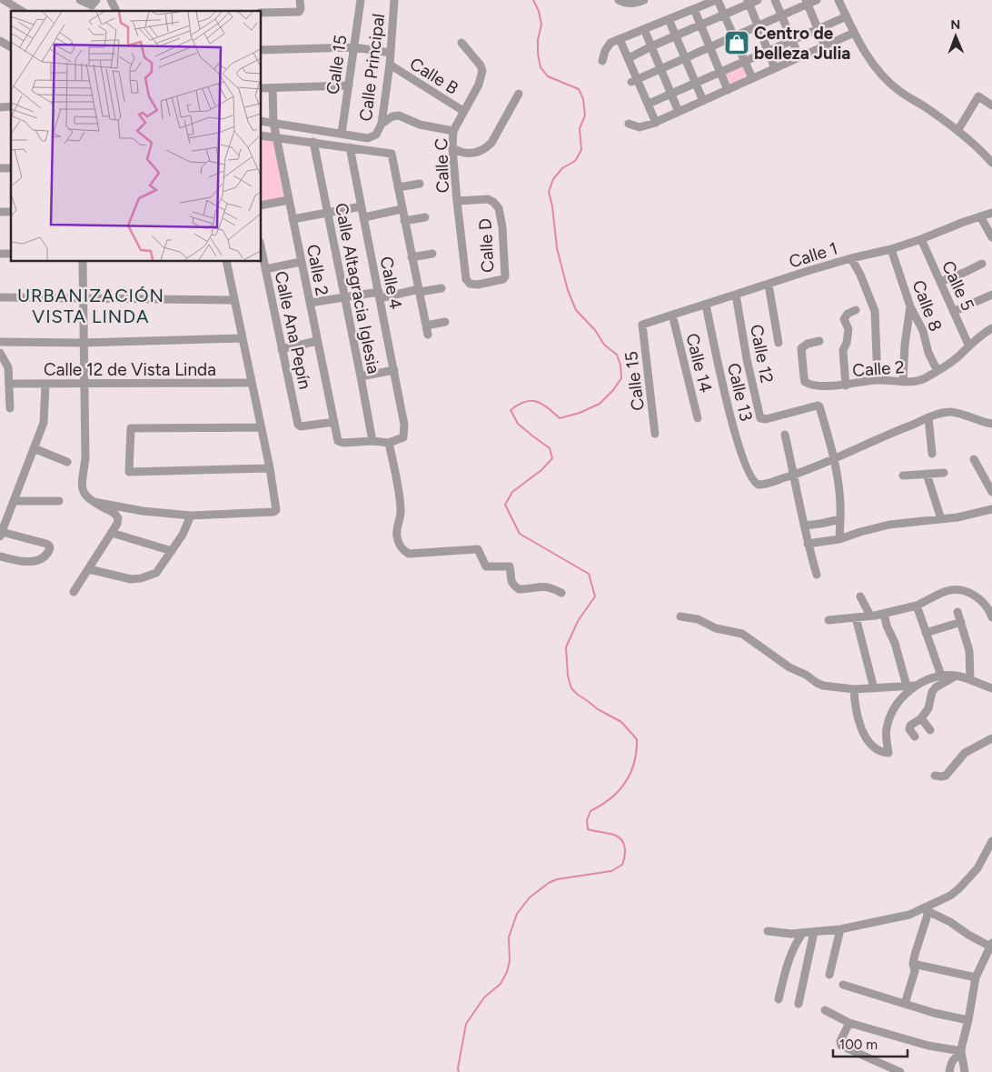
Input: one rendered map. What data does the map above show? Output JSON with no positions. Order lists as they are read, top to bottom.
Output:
{
  "streets": {
    "street": [
      "Calle 15",
      "Calle Principal",
      "Calle B",
      "Calle C",
      "Calle D",
      "Calle 1",
      "Calle 2",
      "Calle 4",
      "Calle 5",
      "Calle Altagracia Iglesia",
      "Calle 8",
      "Calle Ana Pepín",
      "Calle 12",
      "Calle 14",
      "Calle 12 de Vista Linda",
      "Calle 13"
    ]
  },
  "crossings": [
    ["Calle 15", "Calle Principal"],
    ["Calle 15", "Calle 1"],
    ["Calle Principal", "Calle B"],
    ["Calle B", "Calle C"],
    ["Calle C", "Calle D"],
    ["Calle 1", "Calle 5"],
    ["Calle 1", "Calle 8"],
    ["Calle 1", "Calle 12"],
    ["Calle 1", "Calle 14"],
    ["Calle 1", "Calle 13"],
    ["Calle 2", "Calle 5"],
    ["Calle 2", "Calle Altagracia Iglesia"],
    ["Calle 2", "Calle 8"],
    ["Calle 2", "Calle Ana Pepín"]
  ],
  "districts": ["URBANIZACIÓN VISTA LINDA"],
  "places": {
    "shop": ["Centro de belleza Julia"]
  },
  "scale_bar": "100 m",
  "north": "top"
}
